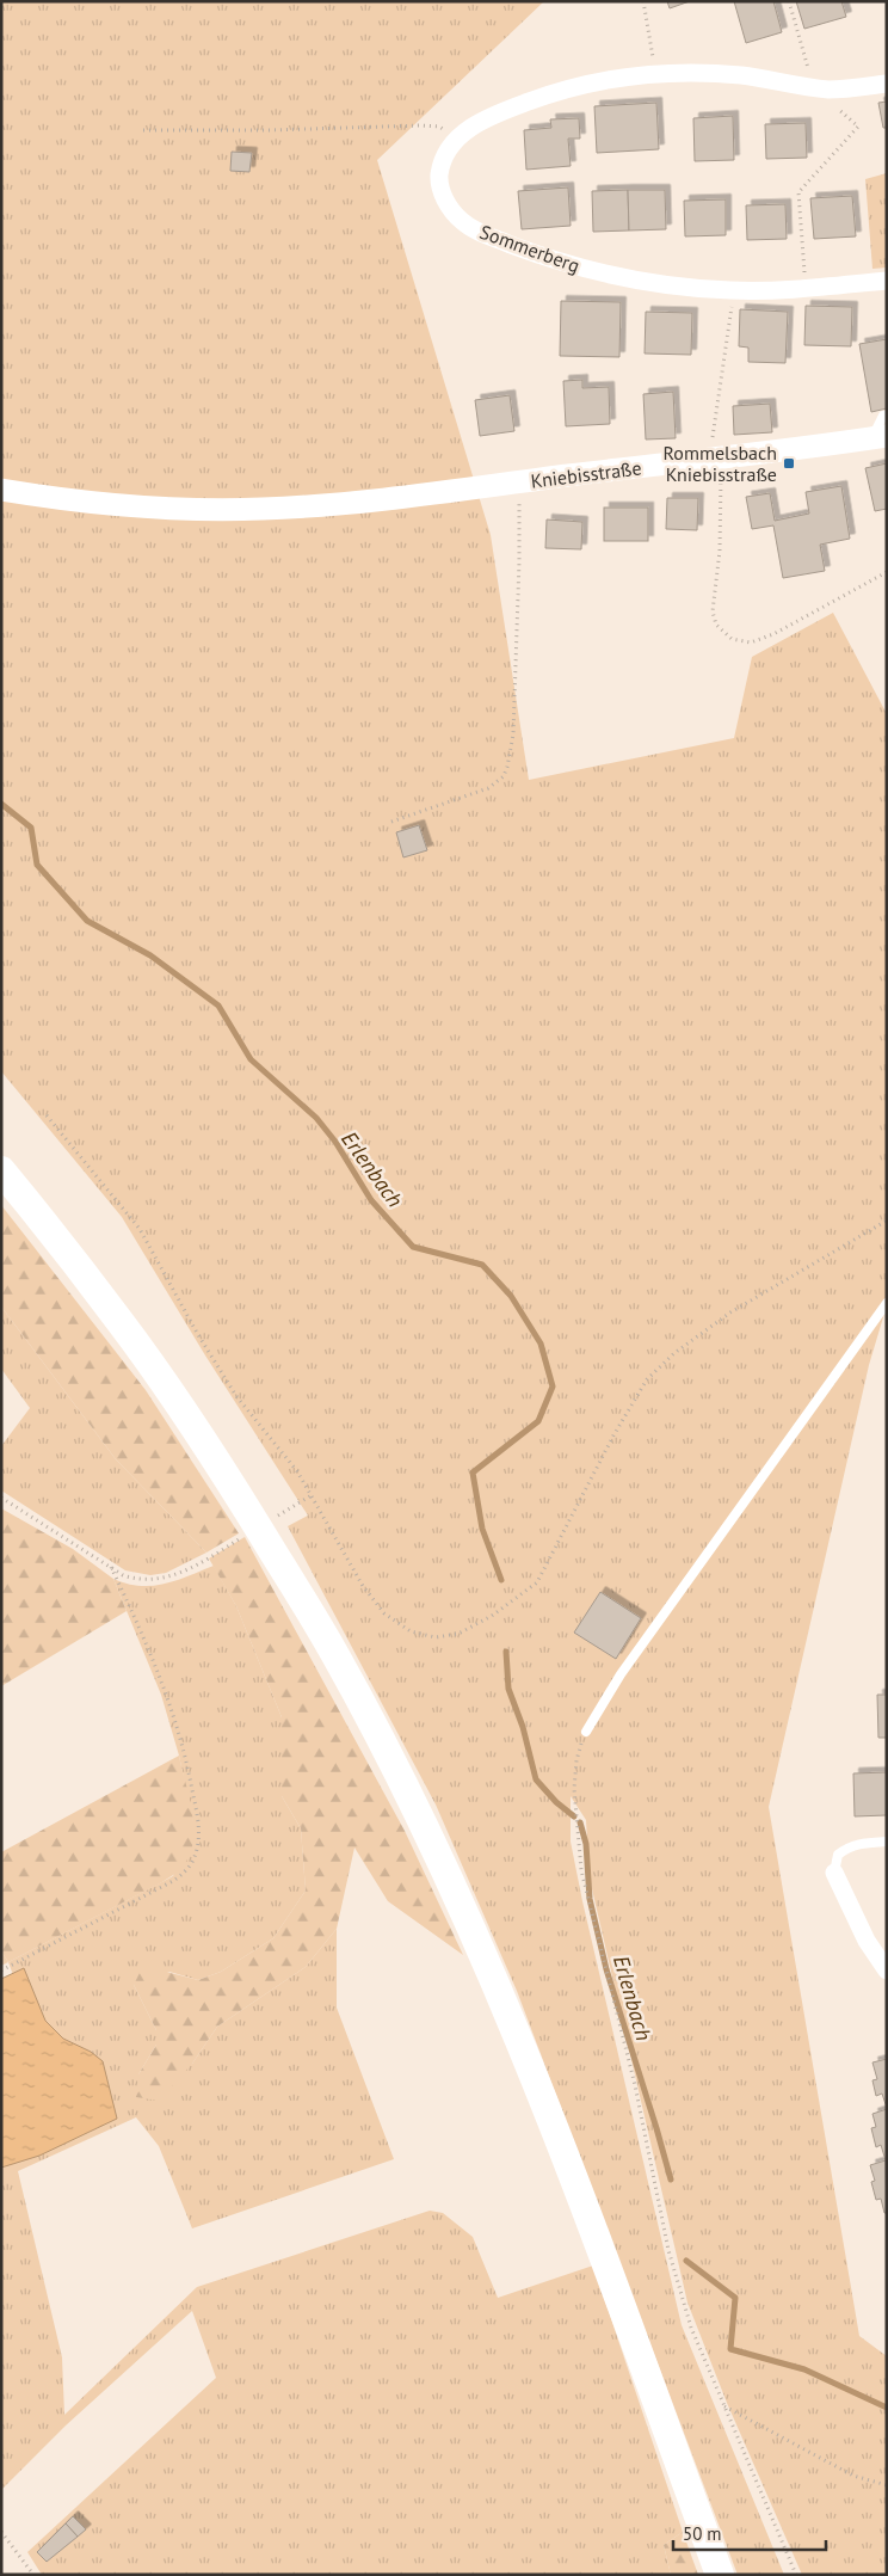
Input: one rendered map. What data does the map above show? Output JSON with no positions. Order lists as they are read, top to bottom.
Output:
{
  "streets": {
    "street": ["Sommerberg", "Kniebisstraße"]
  },
  "water": ["Erlenbach"],
  "places": {
    "transit": ["Rommelsbach Kniebisstraße"]
  },
  "scale_bar": "50 m"
}
